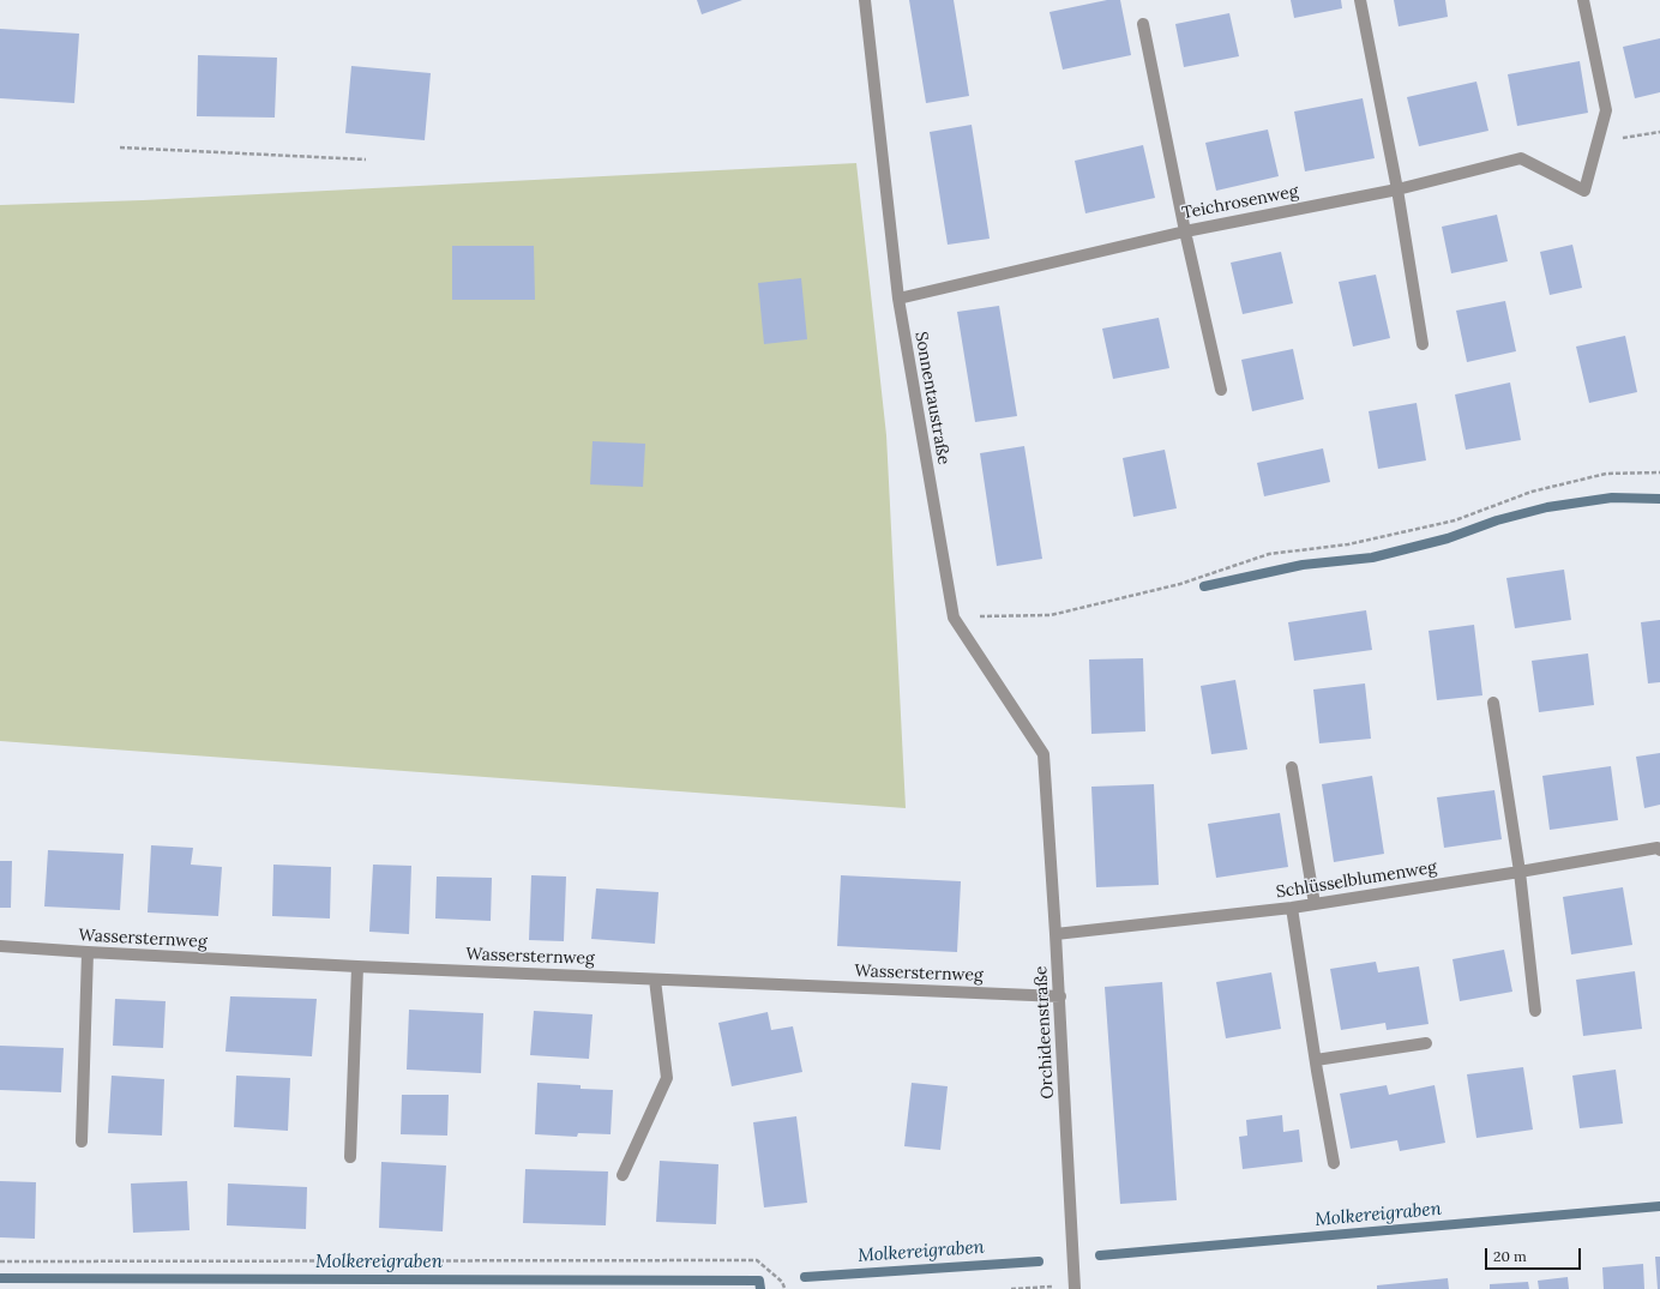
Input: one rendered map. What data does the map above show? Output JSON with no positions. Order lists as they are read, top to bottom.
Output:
{
  "streets": {
    "street": [
      "Teichrosenweg",
      "Sonnentaustraße",
      "Schlüsselblumenweg",
      "Wassersternweg",
      "Orchideenstraße"
    ]
  },
  "crossings": [
    ["Teichrosenweg", "Sonnentaustraße"],
    ["Sonnentaustraße", "Orchideenstraße"],
    ["Schlüsselblumenweg", "Orchideenstraße"],
    ["Wassersternweg", "Orchideenstraße"]
  ],
  "water": ["Molkereigraben"],
  "scale_bar": "20 m"
}
